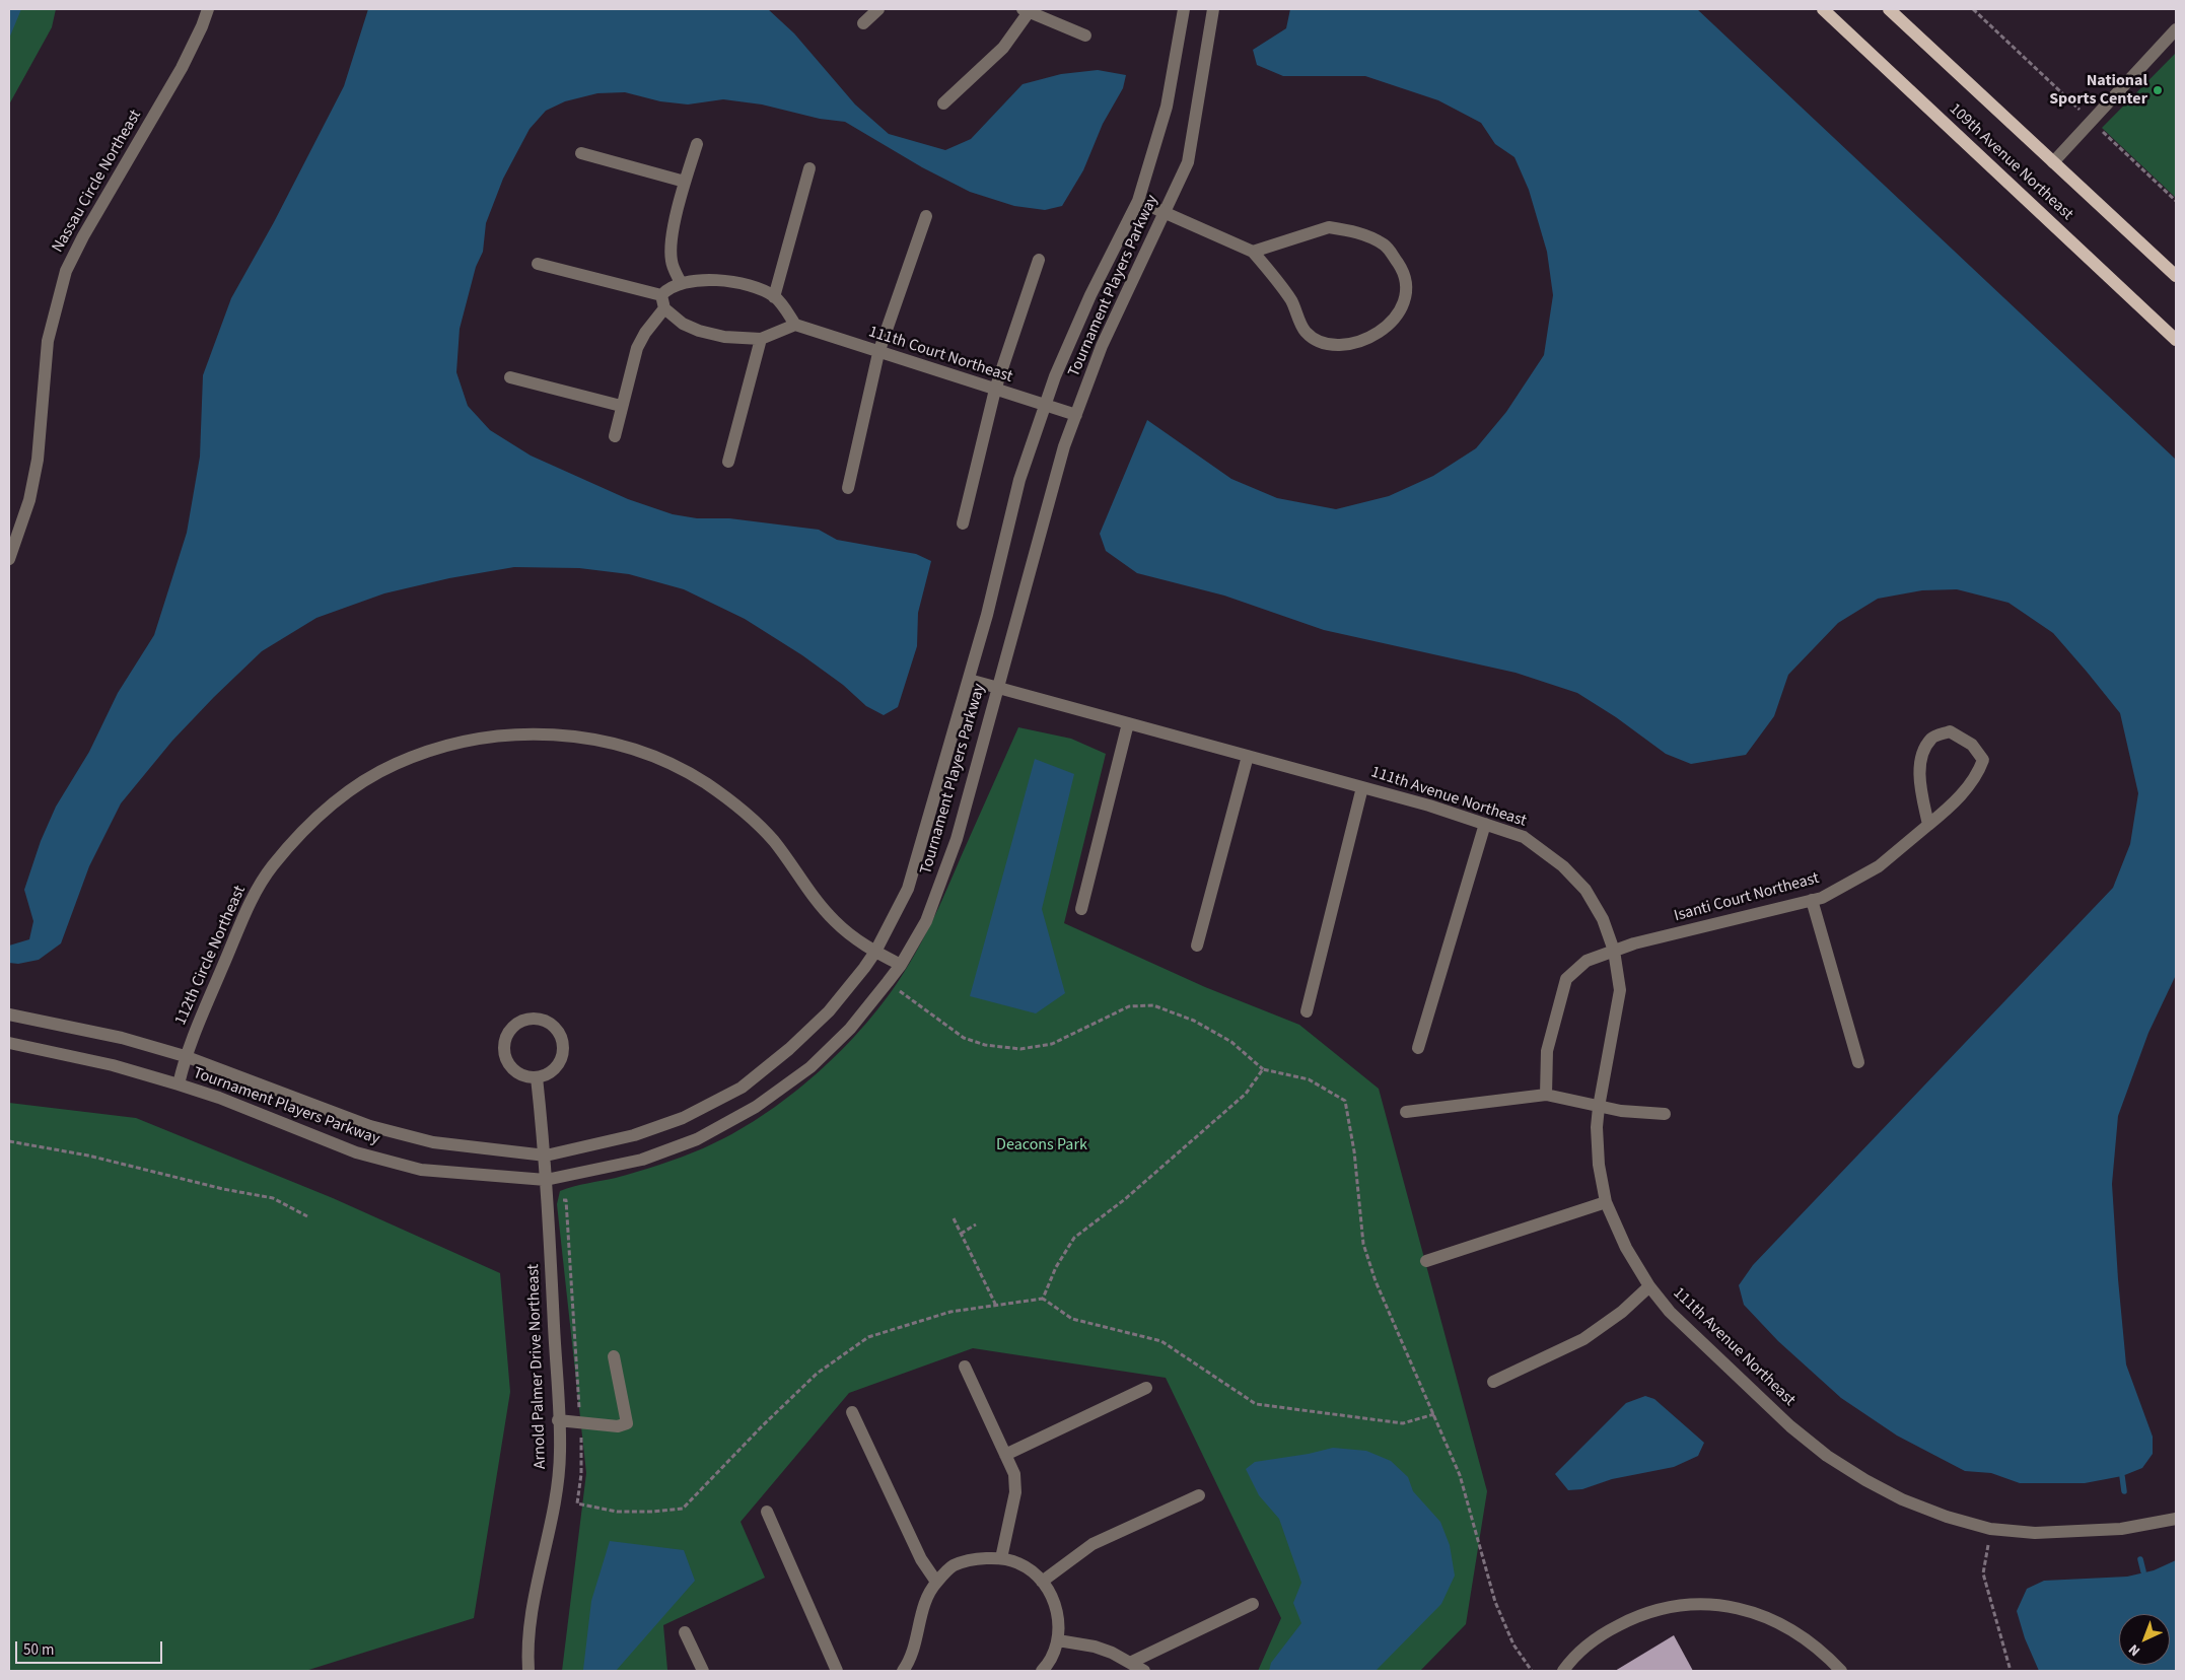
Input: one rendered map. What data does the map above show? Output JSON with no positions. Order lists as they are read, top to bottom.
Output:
{
  "streets": {
    "main road": ["109th Avenue Northeast"],
    "street": [
      "Nassau Circle Northeast",
      "Tournament Players Parkway",
      "111th Court Northeast",
      "111th Avenue Northeast",
      "Isanti Court Northeast",
      "112th Circle Northeast",
      "Arnold Palmer Drive Northeast"
    ]
  },
  "crossings": [
    ["Tournament Players Parkway", "111th Court Northeast"],
    ["Tournament Players Parkway", "111th Avenue Northeast"],
    ["Tournament Players Parkway", "112th Circle Northeast"],
    ["Tournament Players Parkway", "Arnold Palmer Drive Northeast"],
    ["111th Avenue Northeast", "Isanti Court Northeast"]
  ],
  "parks": ["Deacons Park"],
  "places": ["National Sports Center"],
  "scale_bar": "50 m",
  "north": "bottom left"
}
